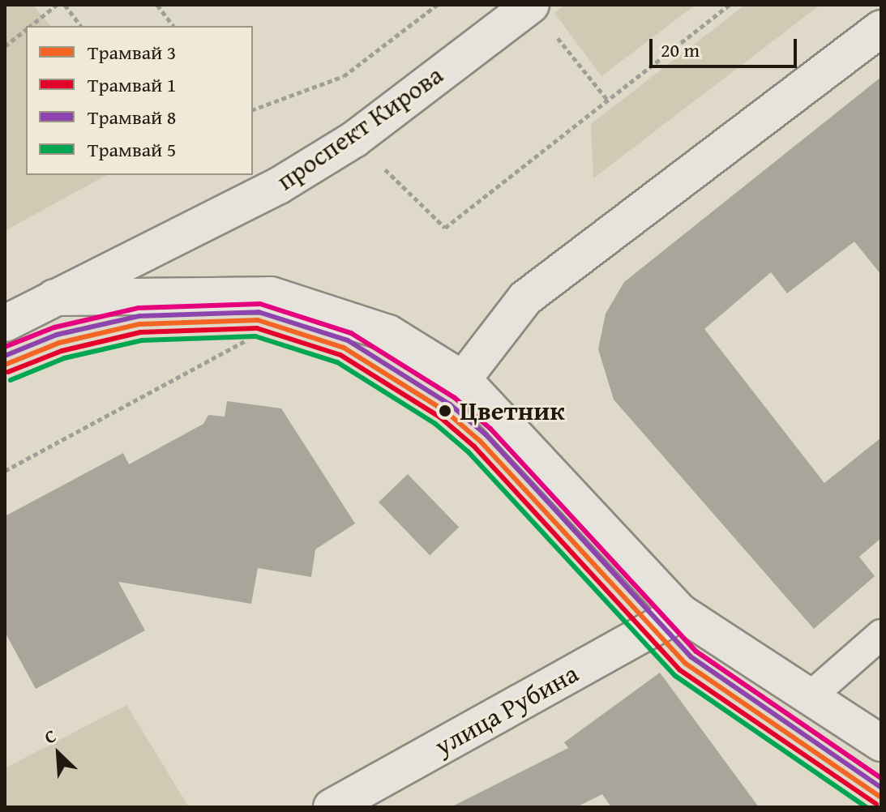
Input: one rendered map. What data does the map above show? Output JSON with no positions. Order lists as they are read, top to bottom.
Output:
{
  "streets": {
    "street": ["проспект Кирова", "улица Рубина"]
  },
  "places": ["Цветник"],
  "lines": [
    "tram line 8",
    "tram line 3",
    "tram line 1",
    "tram line 5"
  ],
  "legend": [
    "Трамвай 3",
    "Трамвай 1",
    "Трамвай 8",
    "Трамвай 5"
  ],
  "scale_bar": "20 m",
  "north": "top left"
}
